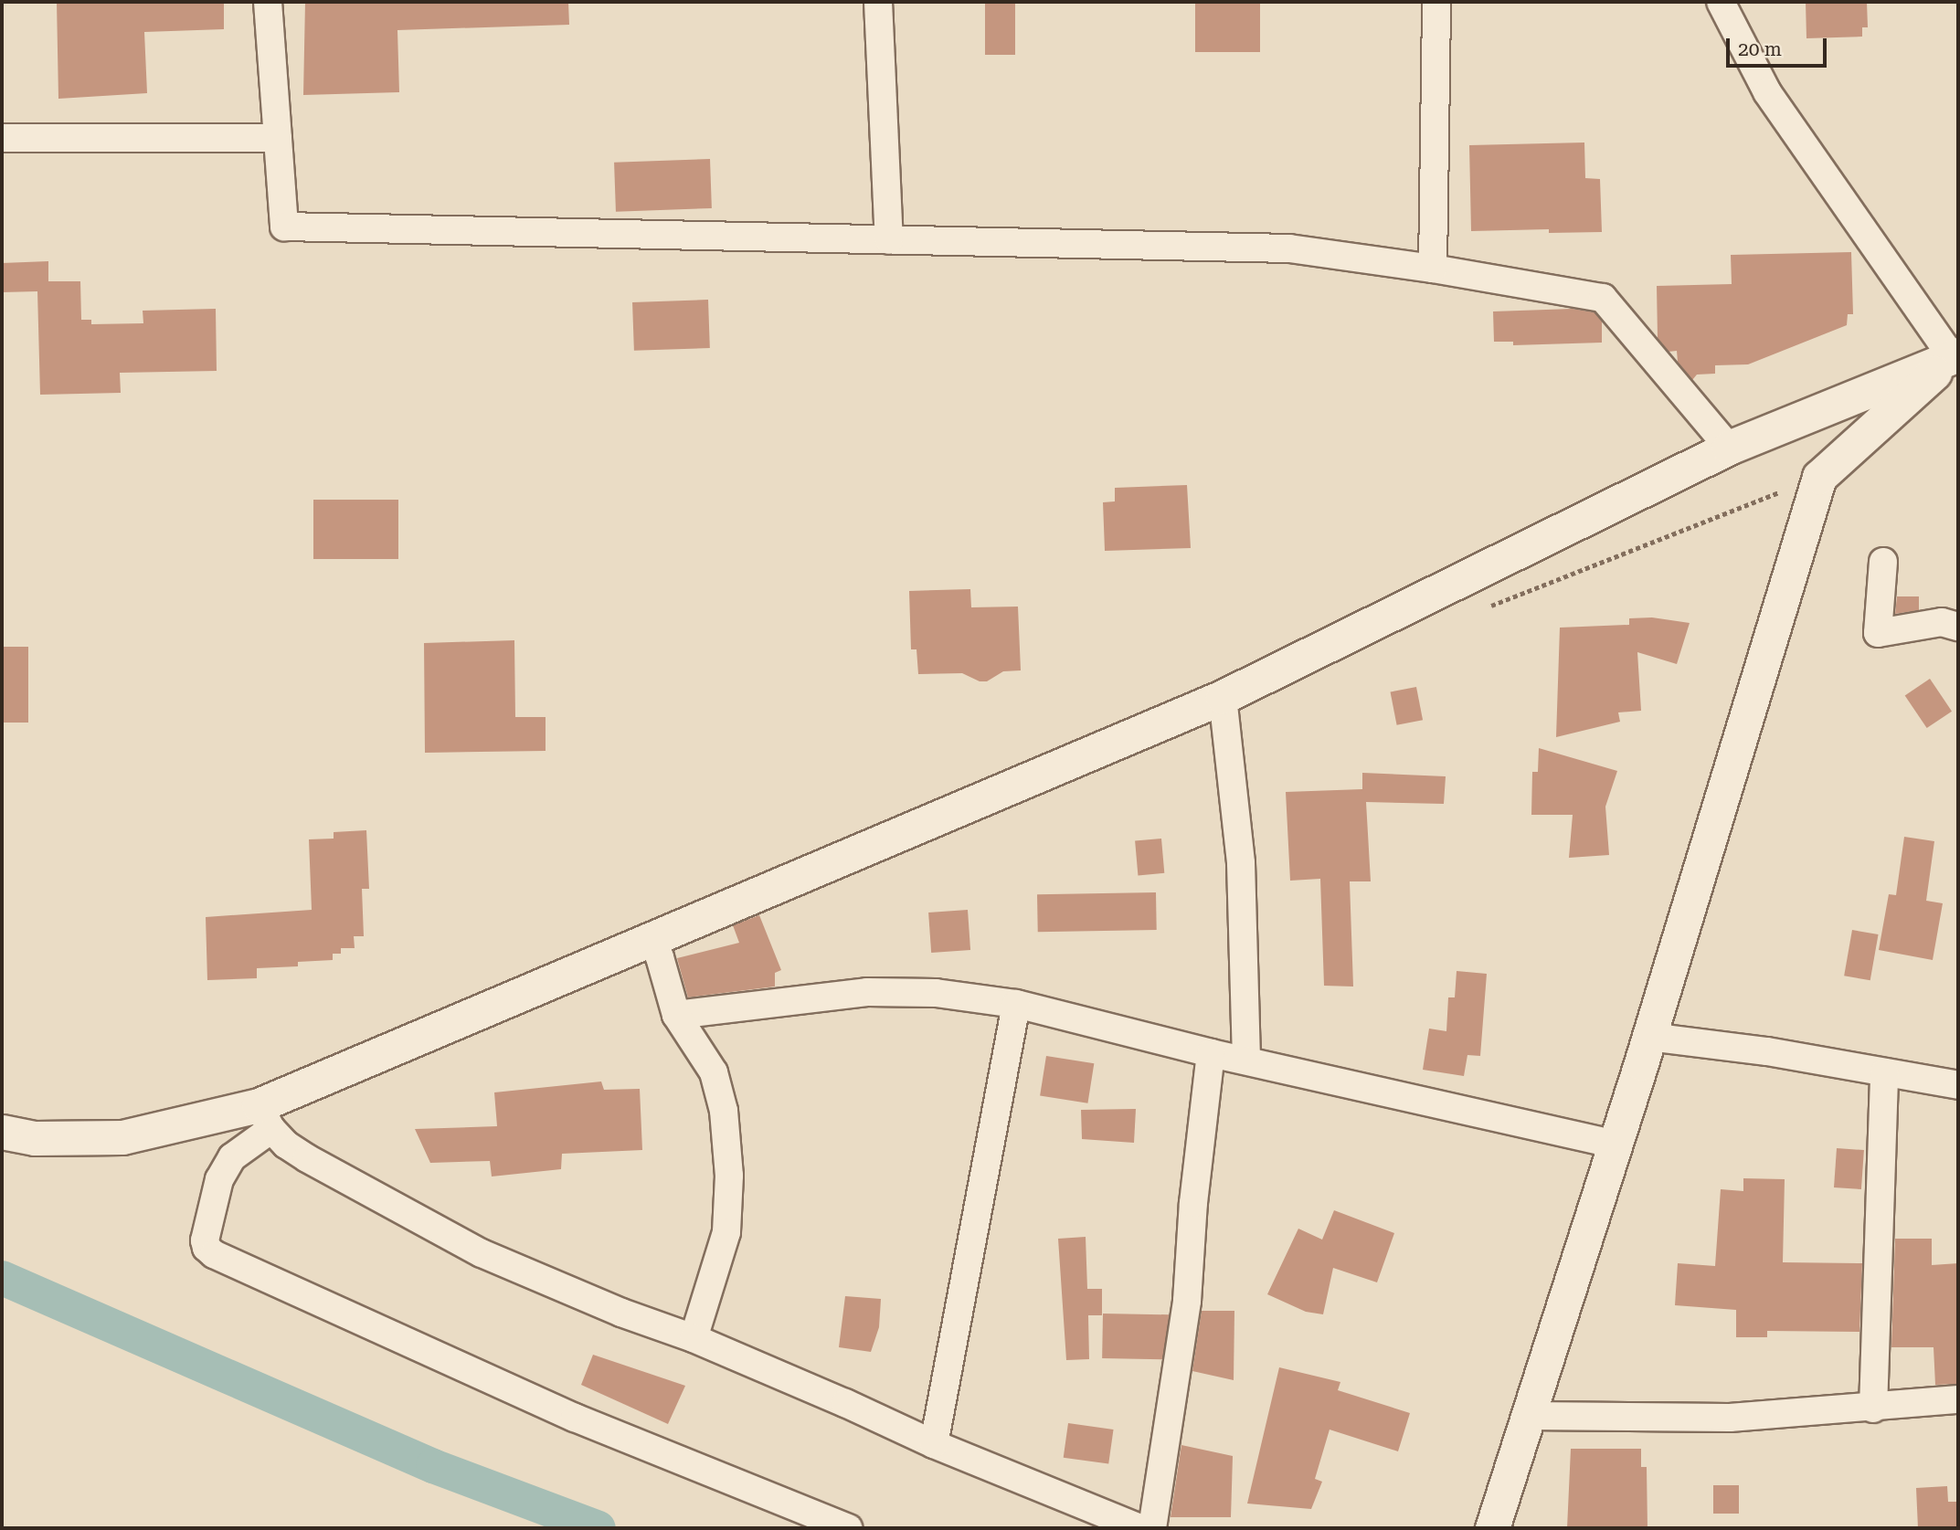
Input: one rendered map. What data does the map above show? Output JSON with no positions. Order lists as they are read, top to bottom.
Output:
{
  "scale_bar": "20 m"
}
